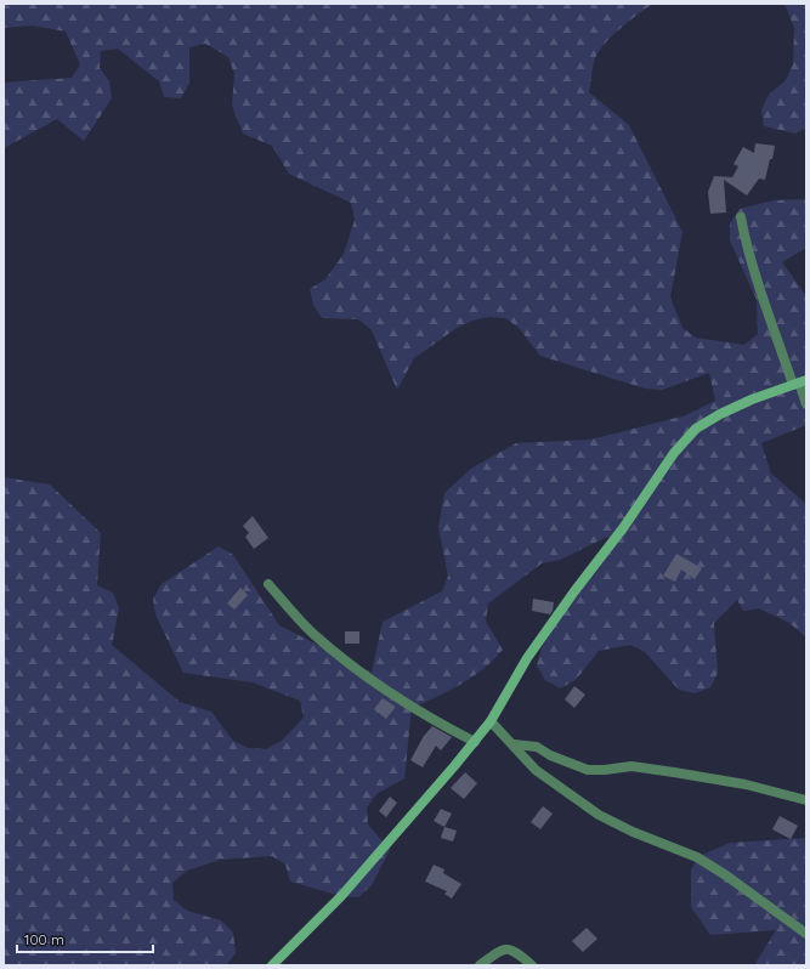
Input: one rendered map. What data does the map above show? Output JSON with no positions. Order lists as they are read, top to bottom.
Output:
{
  "scale_bar": "100 m"
}
